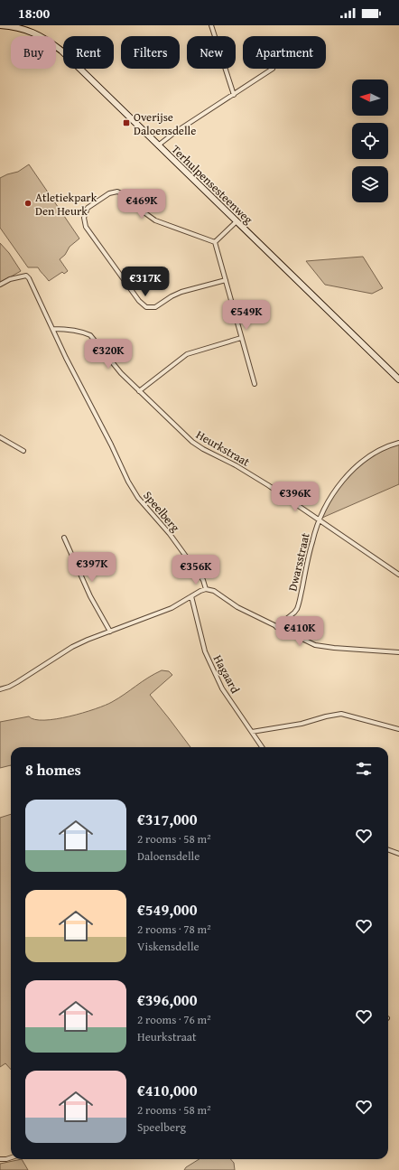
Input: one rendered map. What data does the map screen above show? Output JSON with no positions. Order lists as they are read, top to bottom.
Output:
{
  "streets": {
    "main road": ["Terhulpensesteenweg"],
    "street": [
      "Heurkstraat",
      "Speelberg",
      "Dwarsstraat",
      "Hagaard"
    ]
  },
  "crossings": [
    ["Heurkstraat", "Speelberg"],
    ["Heurkstraat", "Dwarsstraat"]
  ],
  "places": {
    "transit": ["Overijse Daloensdelle"],
    "other": ["Atletiekpark Den Heurk"]
  },
  "north": "left",
  "page": {
    "status": "18:00",
    "chip": [
      "Buy",
      "Rent",
      "Filters",
      "New",
      "Apartment"
    ],
    "price": [
      "€469K",
      "€317K",
      "€549K",
      "€320K",
      "€396K",
      "€397K",
      "€356K",
      "€410K"
    ],
    "heading": "8 homes",
    "list": [
      {
        "name": "€317,000",
        "note": "2 rooms · 58 m² · Daloensdelle"
      },
      {
        "name": "€549,000",
        "note": "2 rooms · 78 m² · Viskensdelle"
      },
      {
        "name": "€396,000",
        "note": "2 rooms · 76 m² · Heurkstraat"
      },
      {
        "name": "€410,000",
        "note": "2 rooms · 58 m² · Speelberg"
      }
    ]
  }
}
